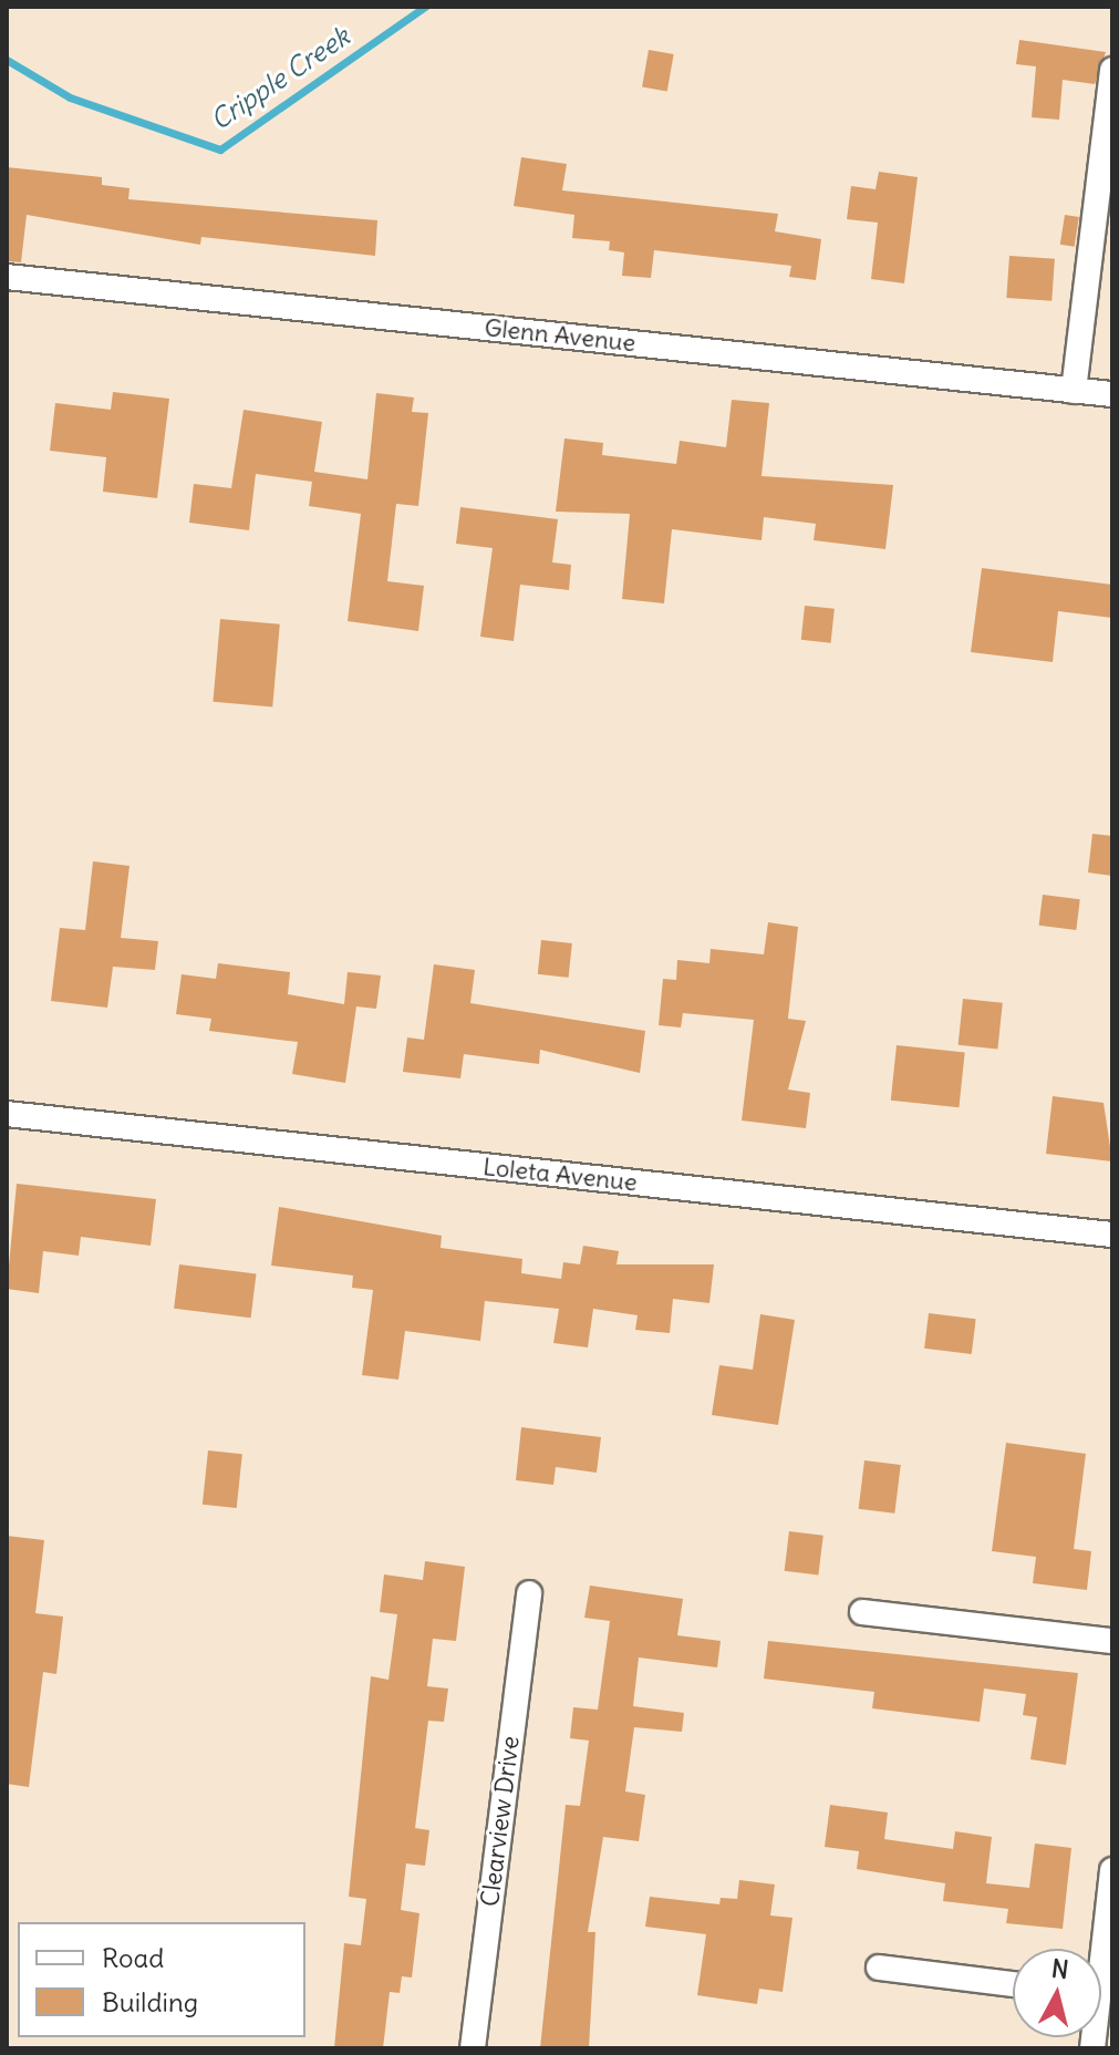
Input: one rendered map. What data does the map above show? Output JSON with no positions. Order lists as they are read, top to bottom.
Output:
{
  "streets": {
    "street": ["Glenn Avenue", "Loleta Avenue", "Clearview Drive"]
  },
  "water": ["Cripple Creek"],
  "legend": ["Road", "Building"],
  "north": "top"
}
